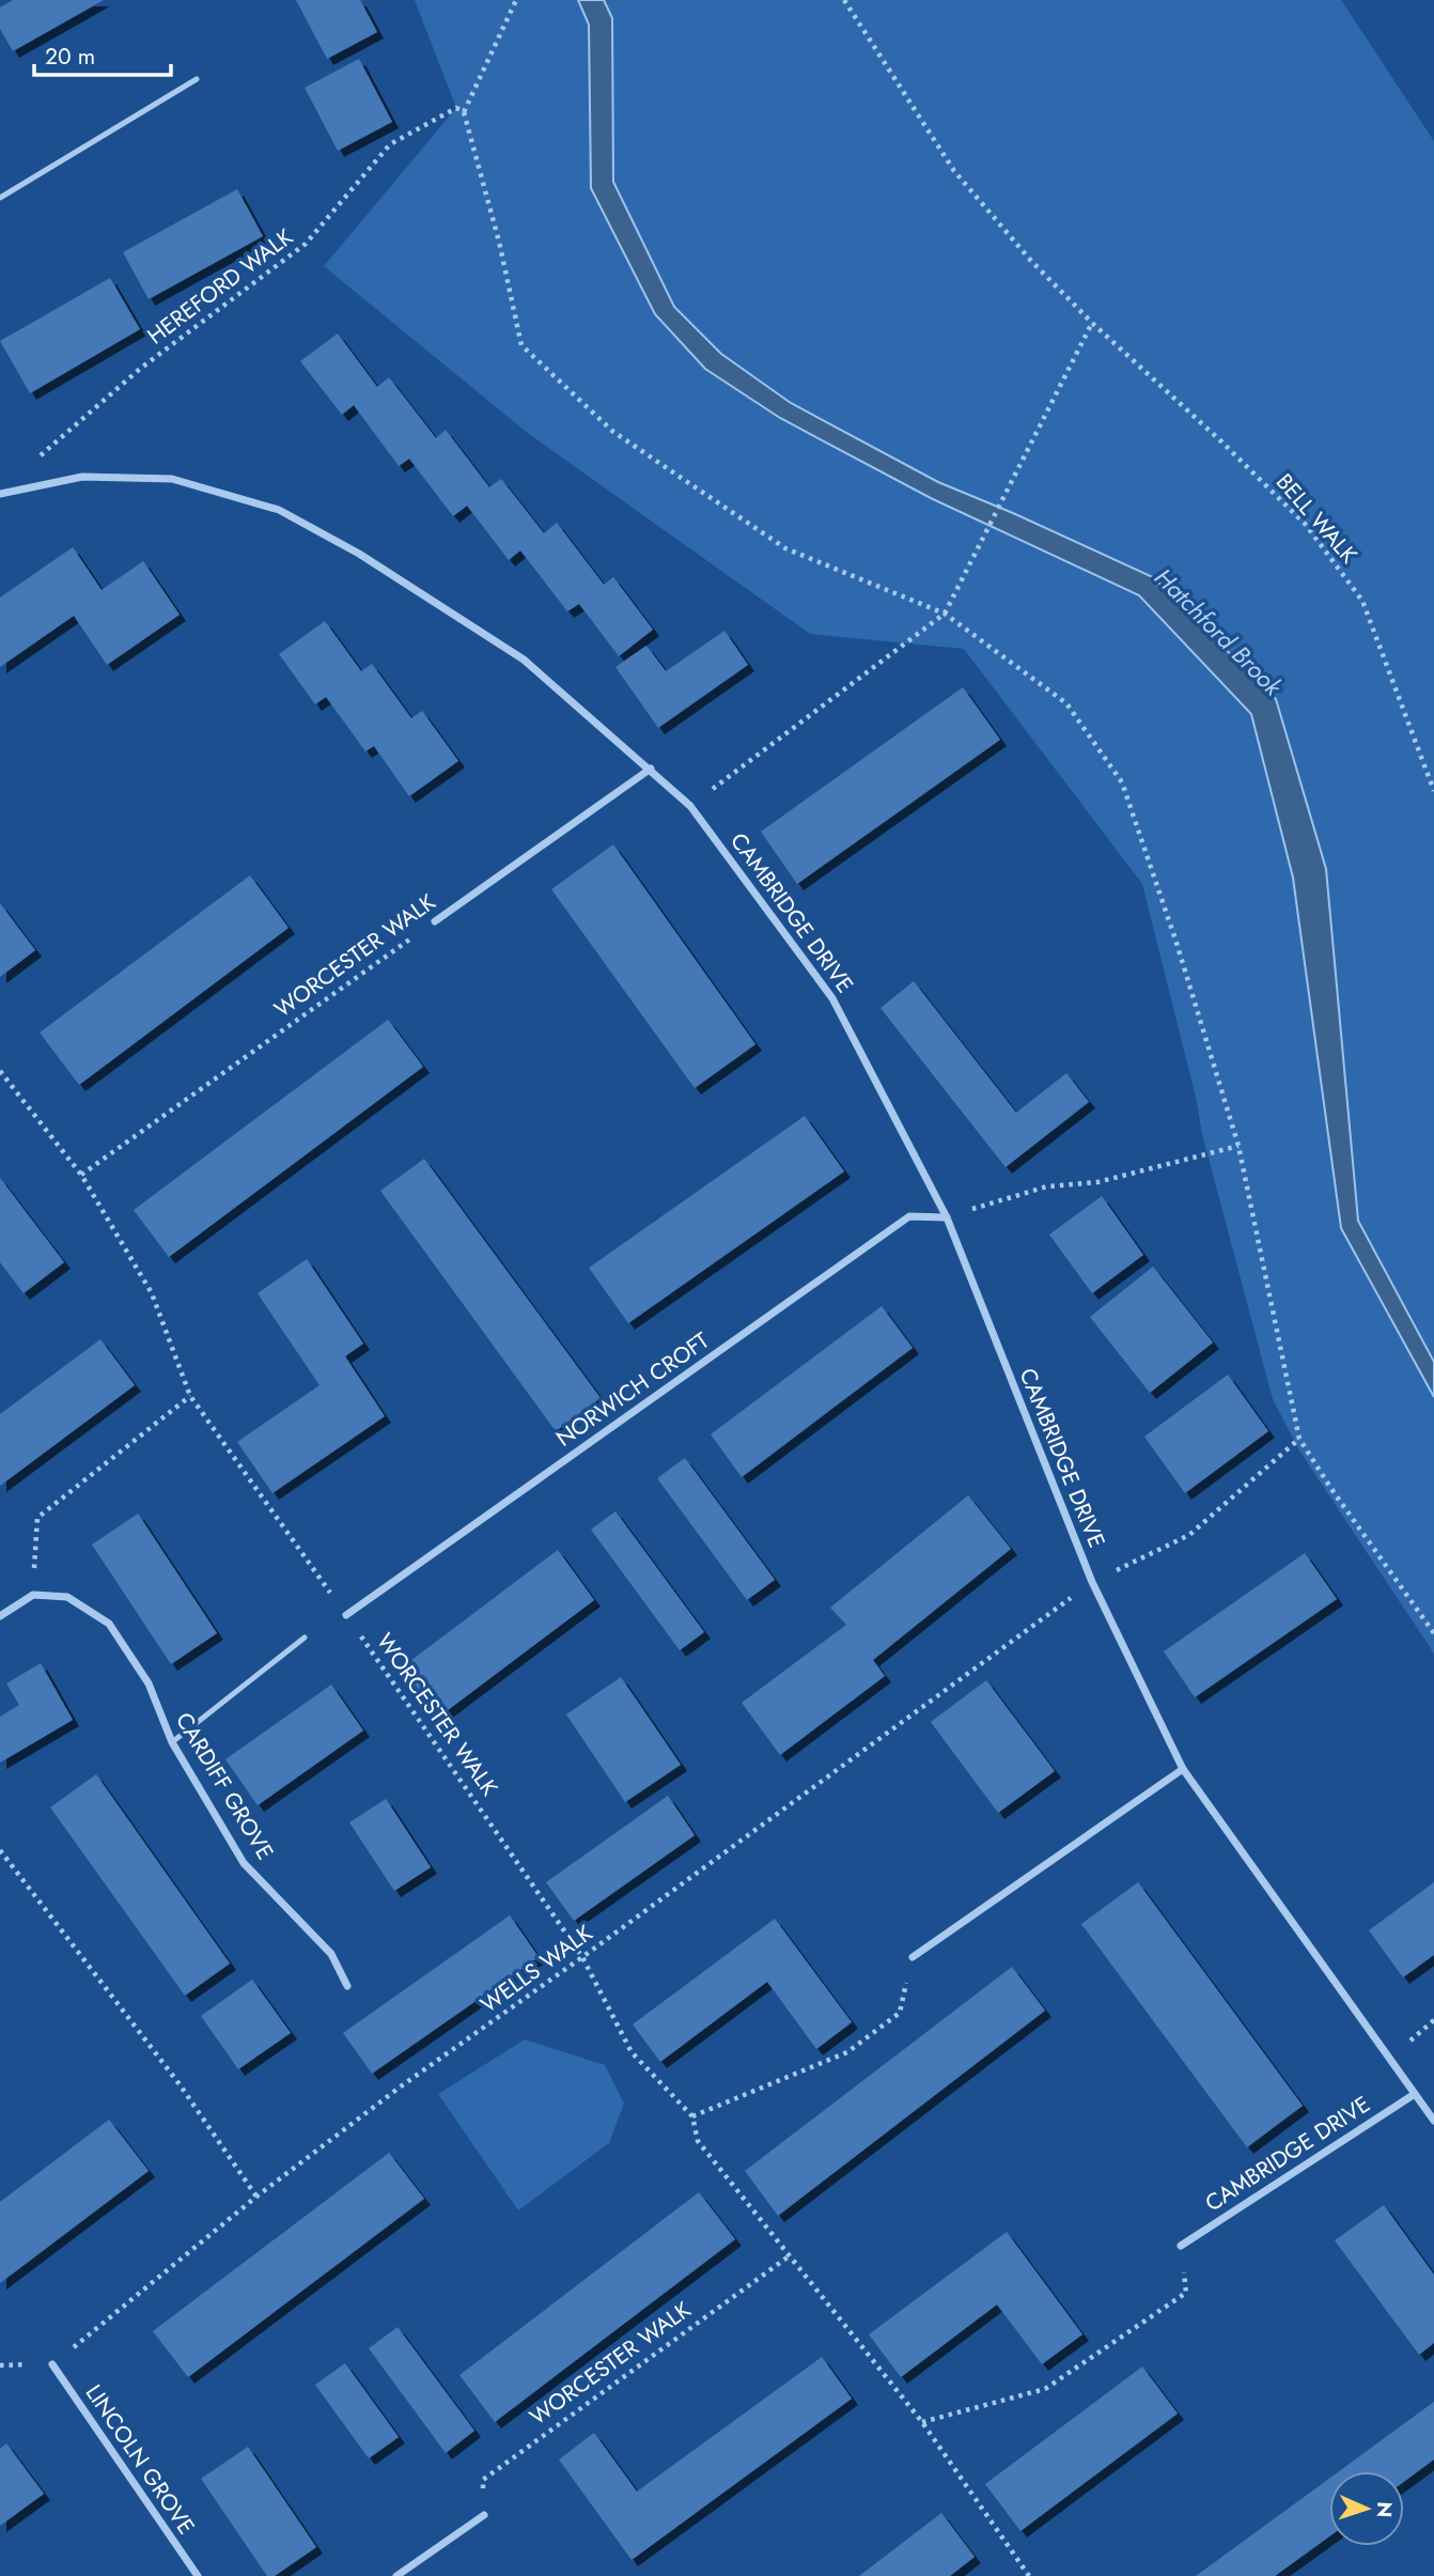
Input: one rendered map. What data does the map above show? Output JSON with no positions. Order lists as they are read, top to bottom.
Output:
{
  "streets": {
    "street": [
      "CAMBRIDGE DRIVE",
      "WORCESTER WALK",
      "NORWICH CROFT",
      "CARDIFF GROVE",
      "LINCOLN GROVE"
    ],
    "path": ["HEREFORD WALK", "BELL WALK", "WELLS WALK"]
  },
  "crossings": [
    ["CAMBRIDGE DRIVE", "WORCESTER WALK"],
    ["CAMBRIDGE DRIVE", "NORWICH CROFT"],
    ["CAMBRIDGE DRIVE", "WELLS WALK"],
    ["WORCESTER WALK", "NORWICH CROFT"],
    ["WORCESTER WALK", "WELLS WALK"],
    ["WELLS WALK", "LINCOLN GROVE"]
  ],
  "water": ["Hatchford Brook"],
  "scale_bar": "20 m",
  "north": "right"
}
